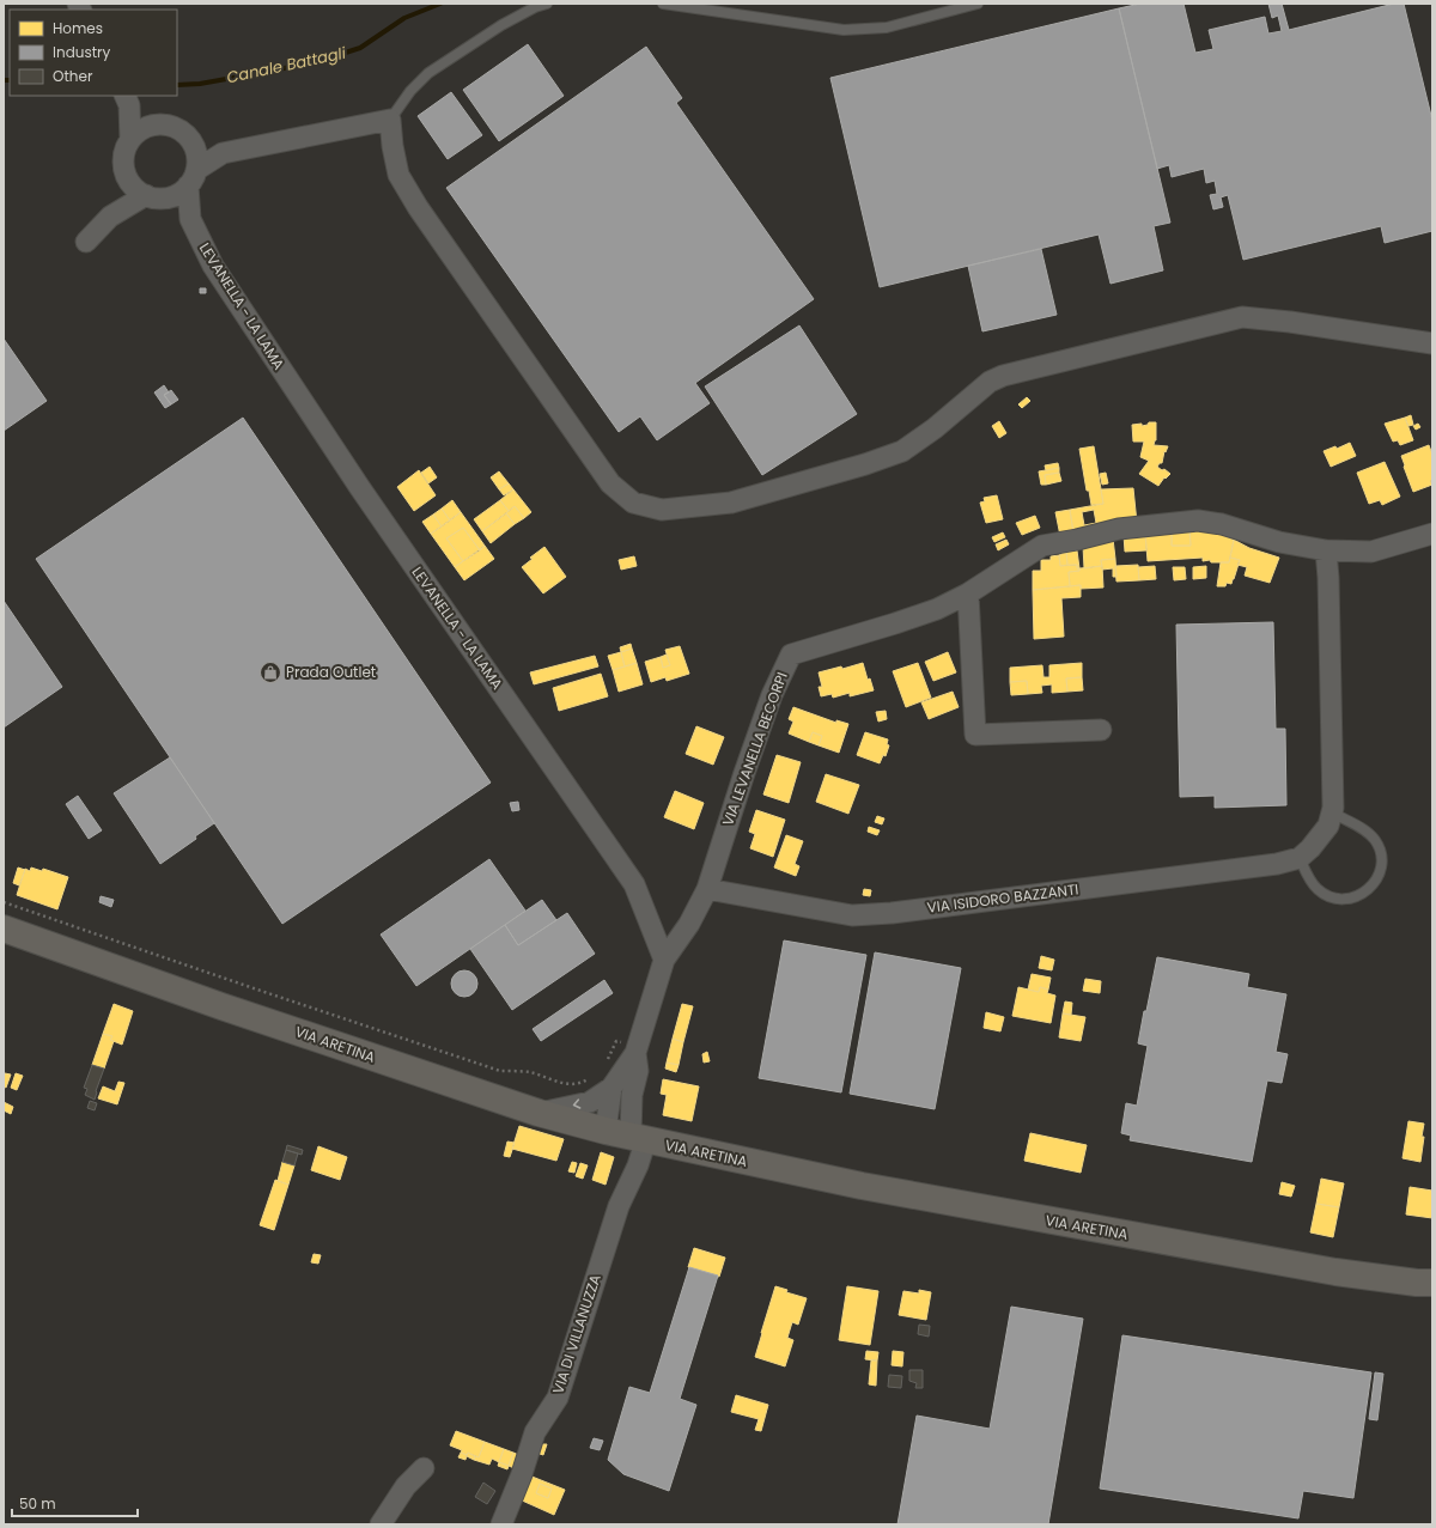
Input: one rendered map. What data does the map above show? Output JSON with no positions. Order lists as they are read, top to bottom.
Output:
{
  "streets": {
    "street": [
      "LEVANELLA - LA LAMA",
      "VIA LEVANELLA BECORPI",
      "VIA ISIDORO BAZZANTI",
      "VIA ARETINA",
      "VIA DI VILLANUZZA"
    ]
  },
  "crossings": [
    ["LEVANELLA - LA LAMA", "VIA LEVANELLA BECORPI"],
    ["VIA LEVANELLA BECORPI", "VIA ISIDORO BAZZANTI"],
    ["VIA ARETINA", "VIA DI VILLANUZZA"]
  ],
  "water": ["Canale Battagli"],
  "places": {
    "shop": ["Prada Outlet"]
  },
  "legend": ["Homes", "Industry", "Other"],
  "scale_bar": "50 m"
}
